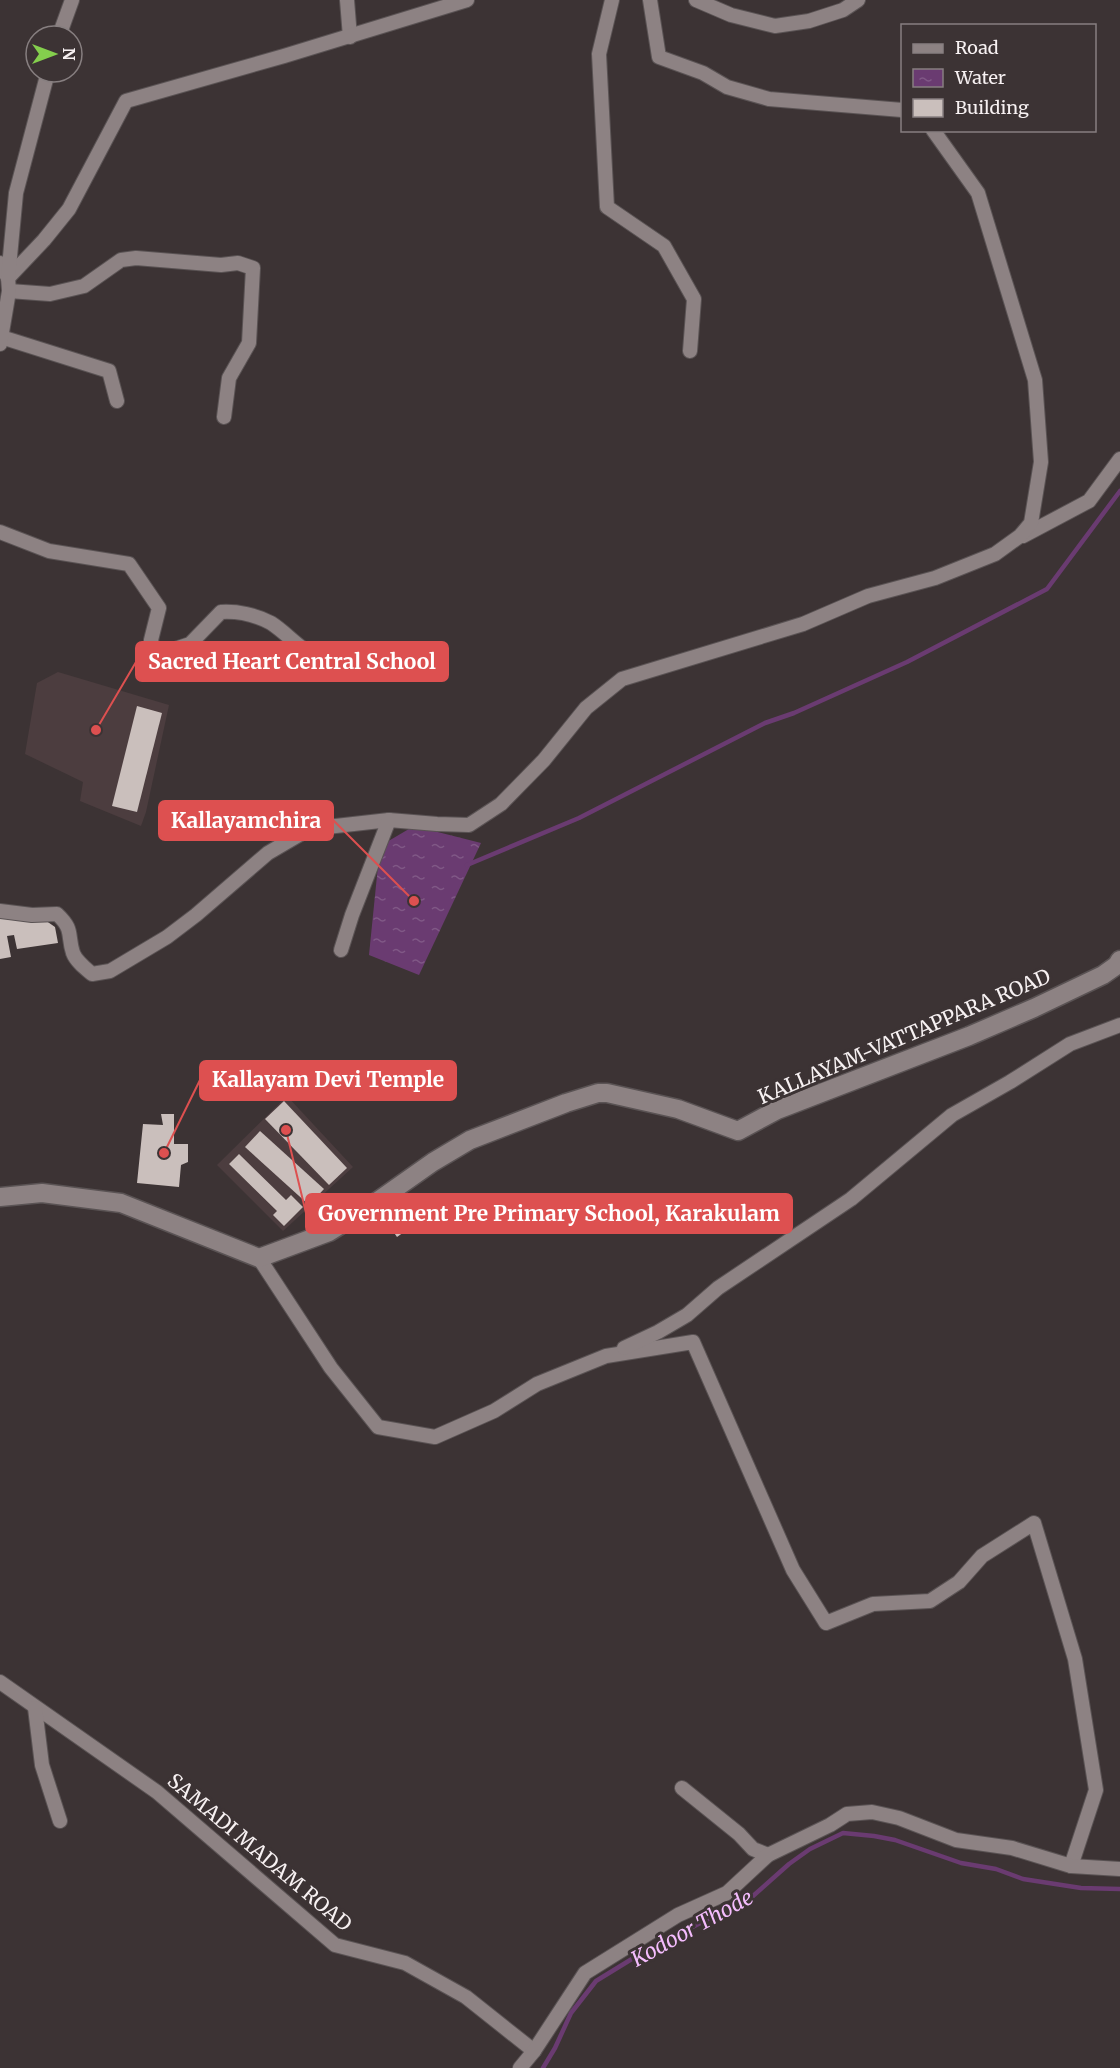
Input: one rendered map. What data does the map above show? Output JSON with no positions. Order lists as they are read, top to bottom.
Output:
{
  "streets": {
    "street": ["KALLAYAM-VATTAPPARA ROAD", "SAMADI MADAM ROAD"]
  },
  "water": ["Kodoor Thode"],
  "places": [
    "Sacred Heart Central School",
    "Kallayamchira",
    "Government Pre Primary School, Karakulam",
    "Kallayam Devi Temple"
  ],
  "legend": ["Road", "Water", "Building"],
  "north": "right"
}
